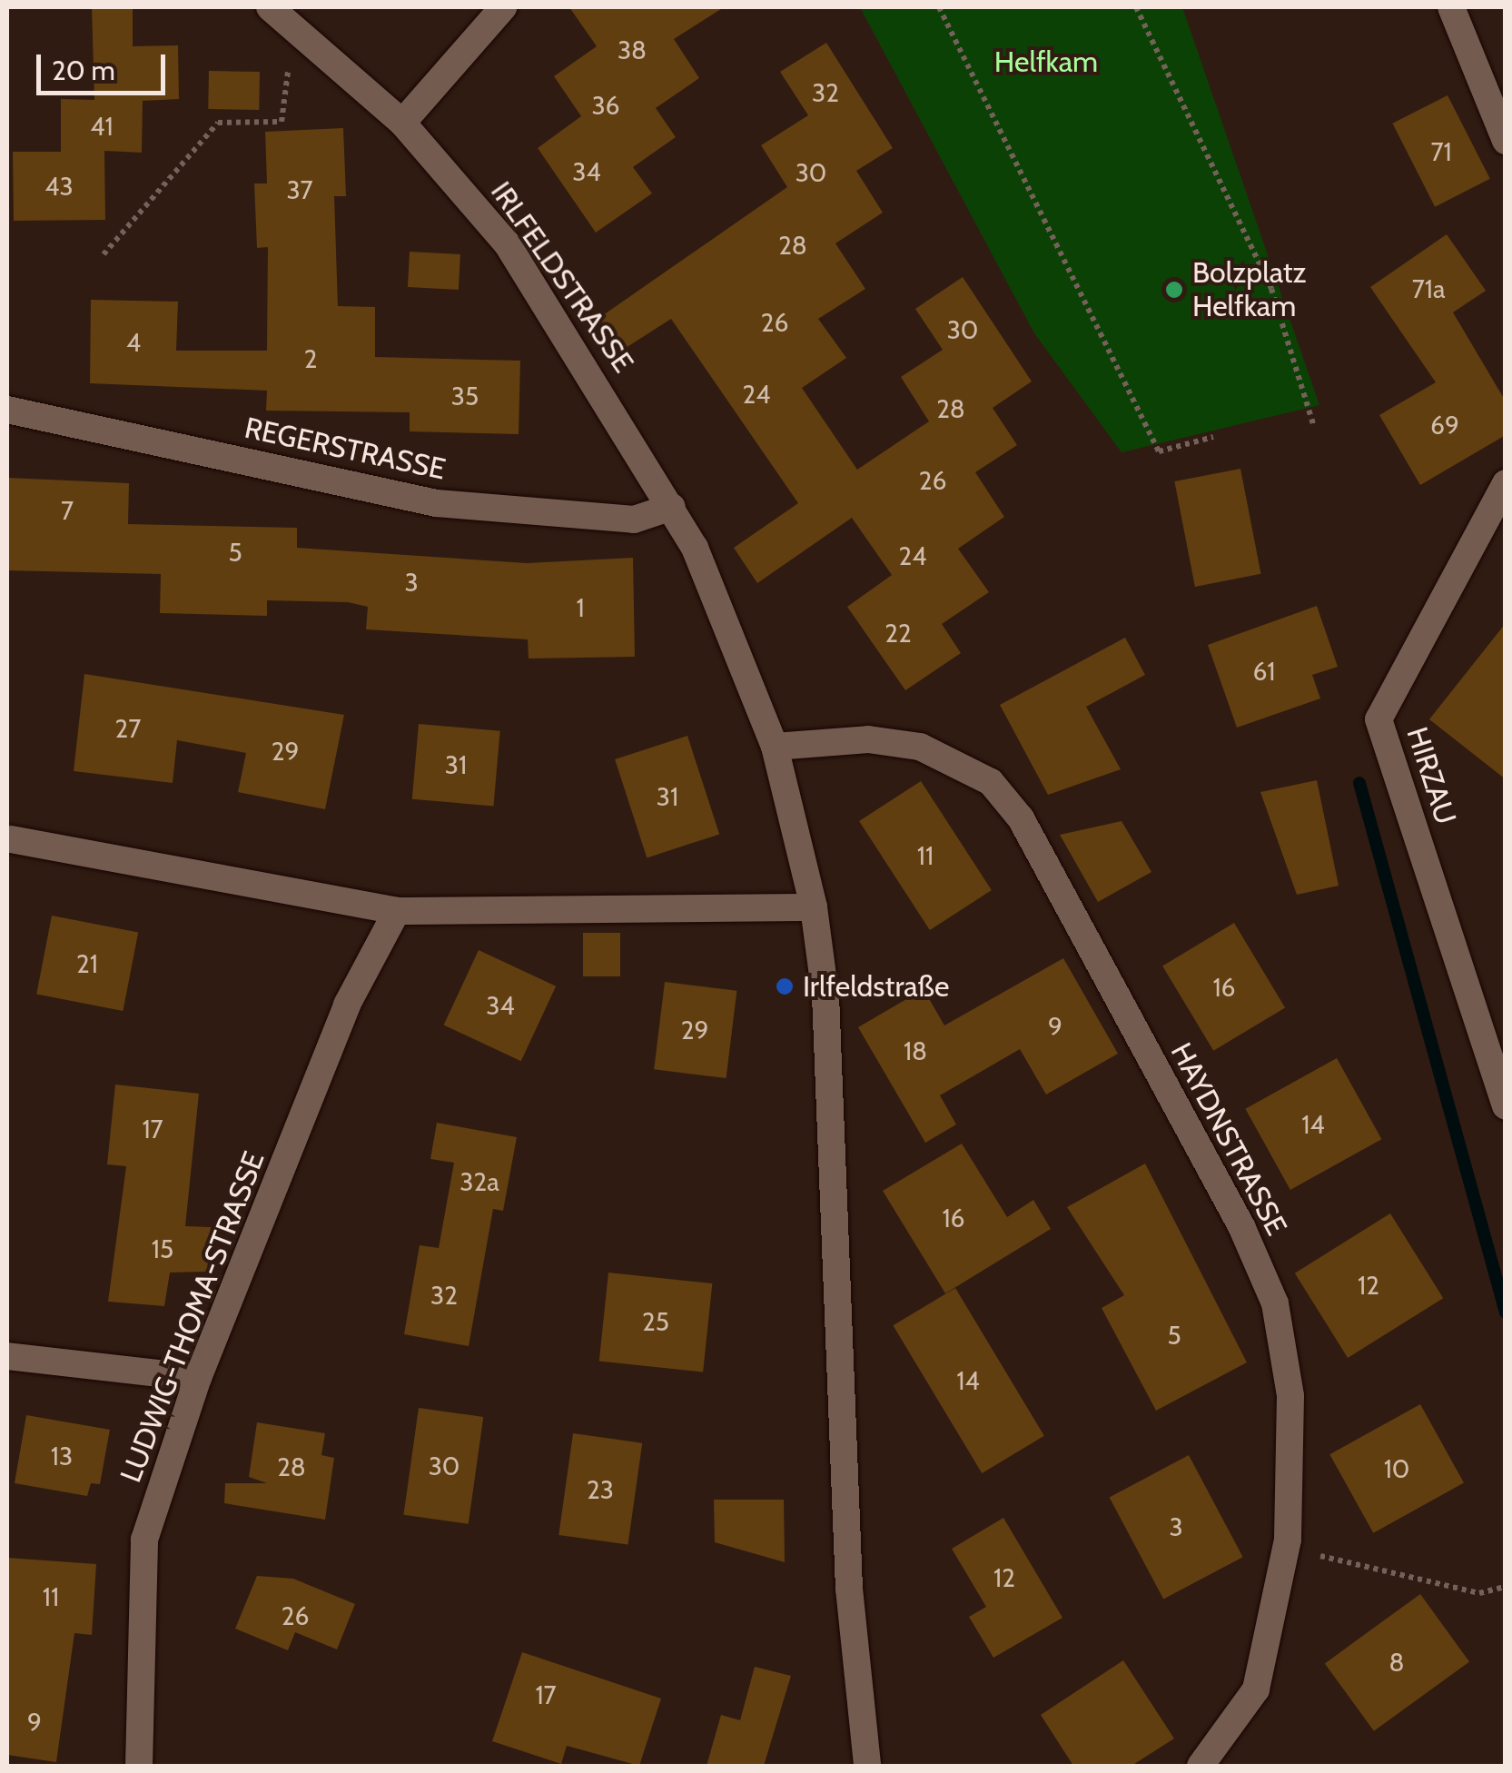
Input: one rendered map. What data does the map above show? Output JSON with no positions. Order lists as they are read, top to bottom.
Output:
{
  "streets": {
    "street": [
      "IRLFELDSTRASSE",
      "REGERSTRASSE",
      "HIRZAU",
      "HAYDNSTRASSE",
      "LUDWIG-THOMA-STRASSE"
    ]
  },
  "crossings": [
    ["IRLFELDSTRASSE", "REGERSTRASSE"],
    ["IRLFELDSTRASSE", "HAYDNSTRASSE"]
  ],
  "parks": ["Helfkam"],
  "places": ["Bolzplatz Helfkam", "Irlfeldstraße"],
  "house_numbers": [
    "38",
    "32",
    "36",
    "41",
    "71",
    "34",
    "30",
    "43",
    "37",
    "28",
    "71a",
    "26",
    "30",
    "4",
    "2",
    "24",
    "35",
    "28",
    "69",
    "26",
    "7",
    "5",
    "24",
    "3",
    "1",
    "22",
    "61",
    "27",
    "29",
    "31",
    "31",
    "11",
    "21",
    "16",
    "34",
    "9",
    "29",
    "18",
    "14",
    "17",
    "32a",
    "16",
    "15",
    "12",
    "32",
    "25",
    "5",
    "14",
    "13",
    "30",
    "28",
    "10",
    "23",
    "3",
    "12",
    "11",
    "26",
    "8",
    "17",
    "9"
  ],
  "scale_bar": "20 m"
}
